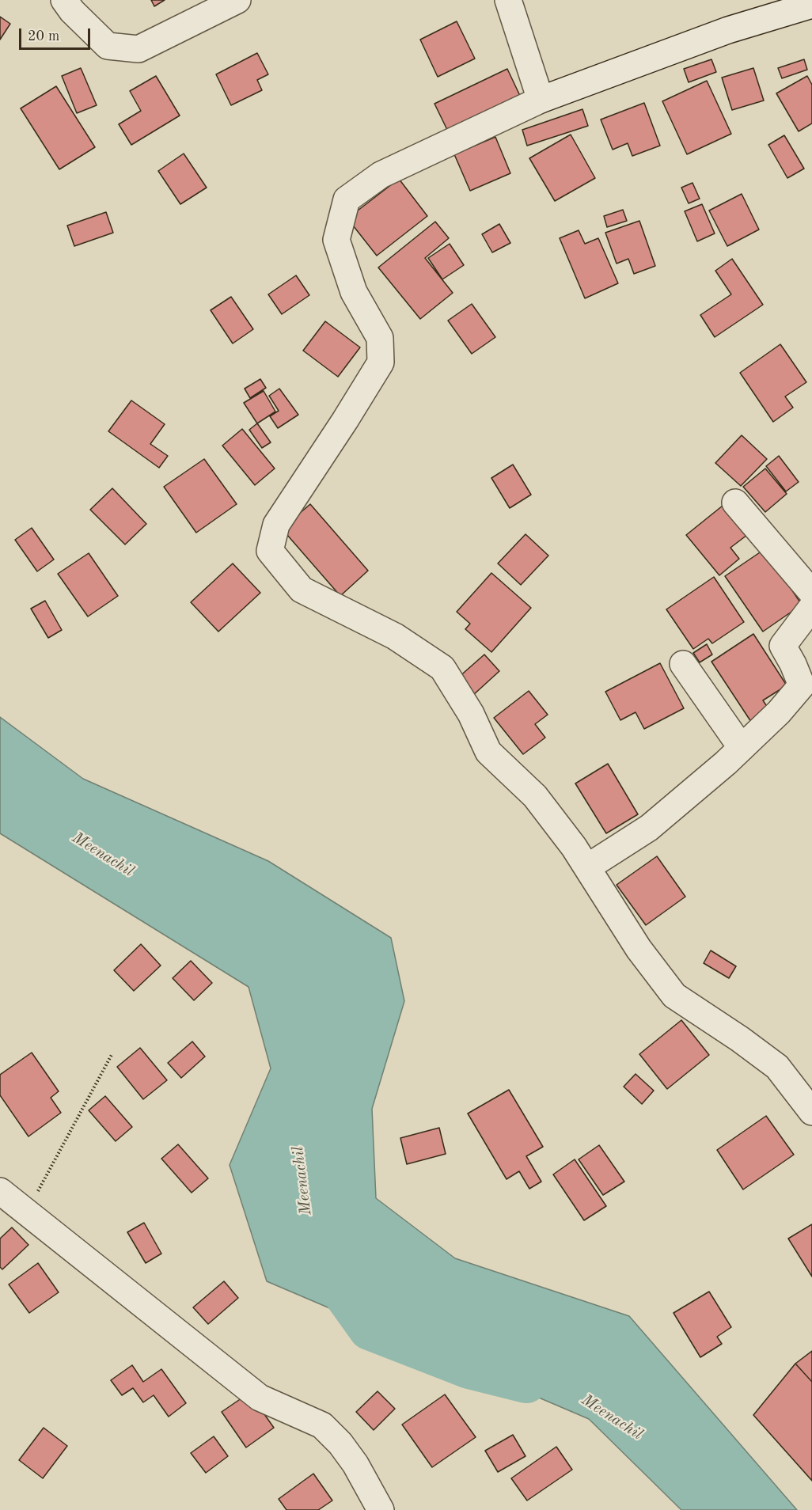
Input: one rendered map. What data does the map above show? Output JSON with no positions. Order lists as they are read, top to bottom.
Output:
{
  "water": ["Meenachil"],
  "scale_bar": "20 m"
}
